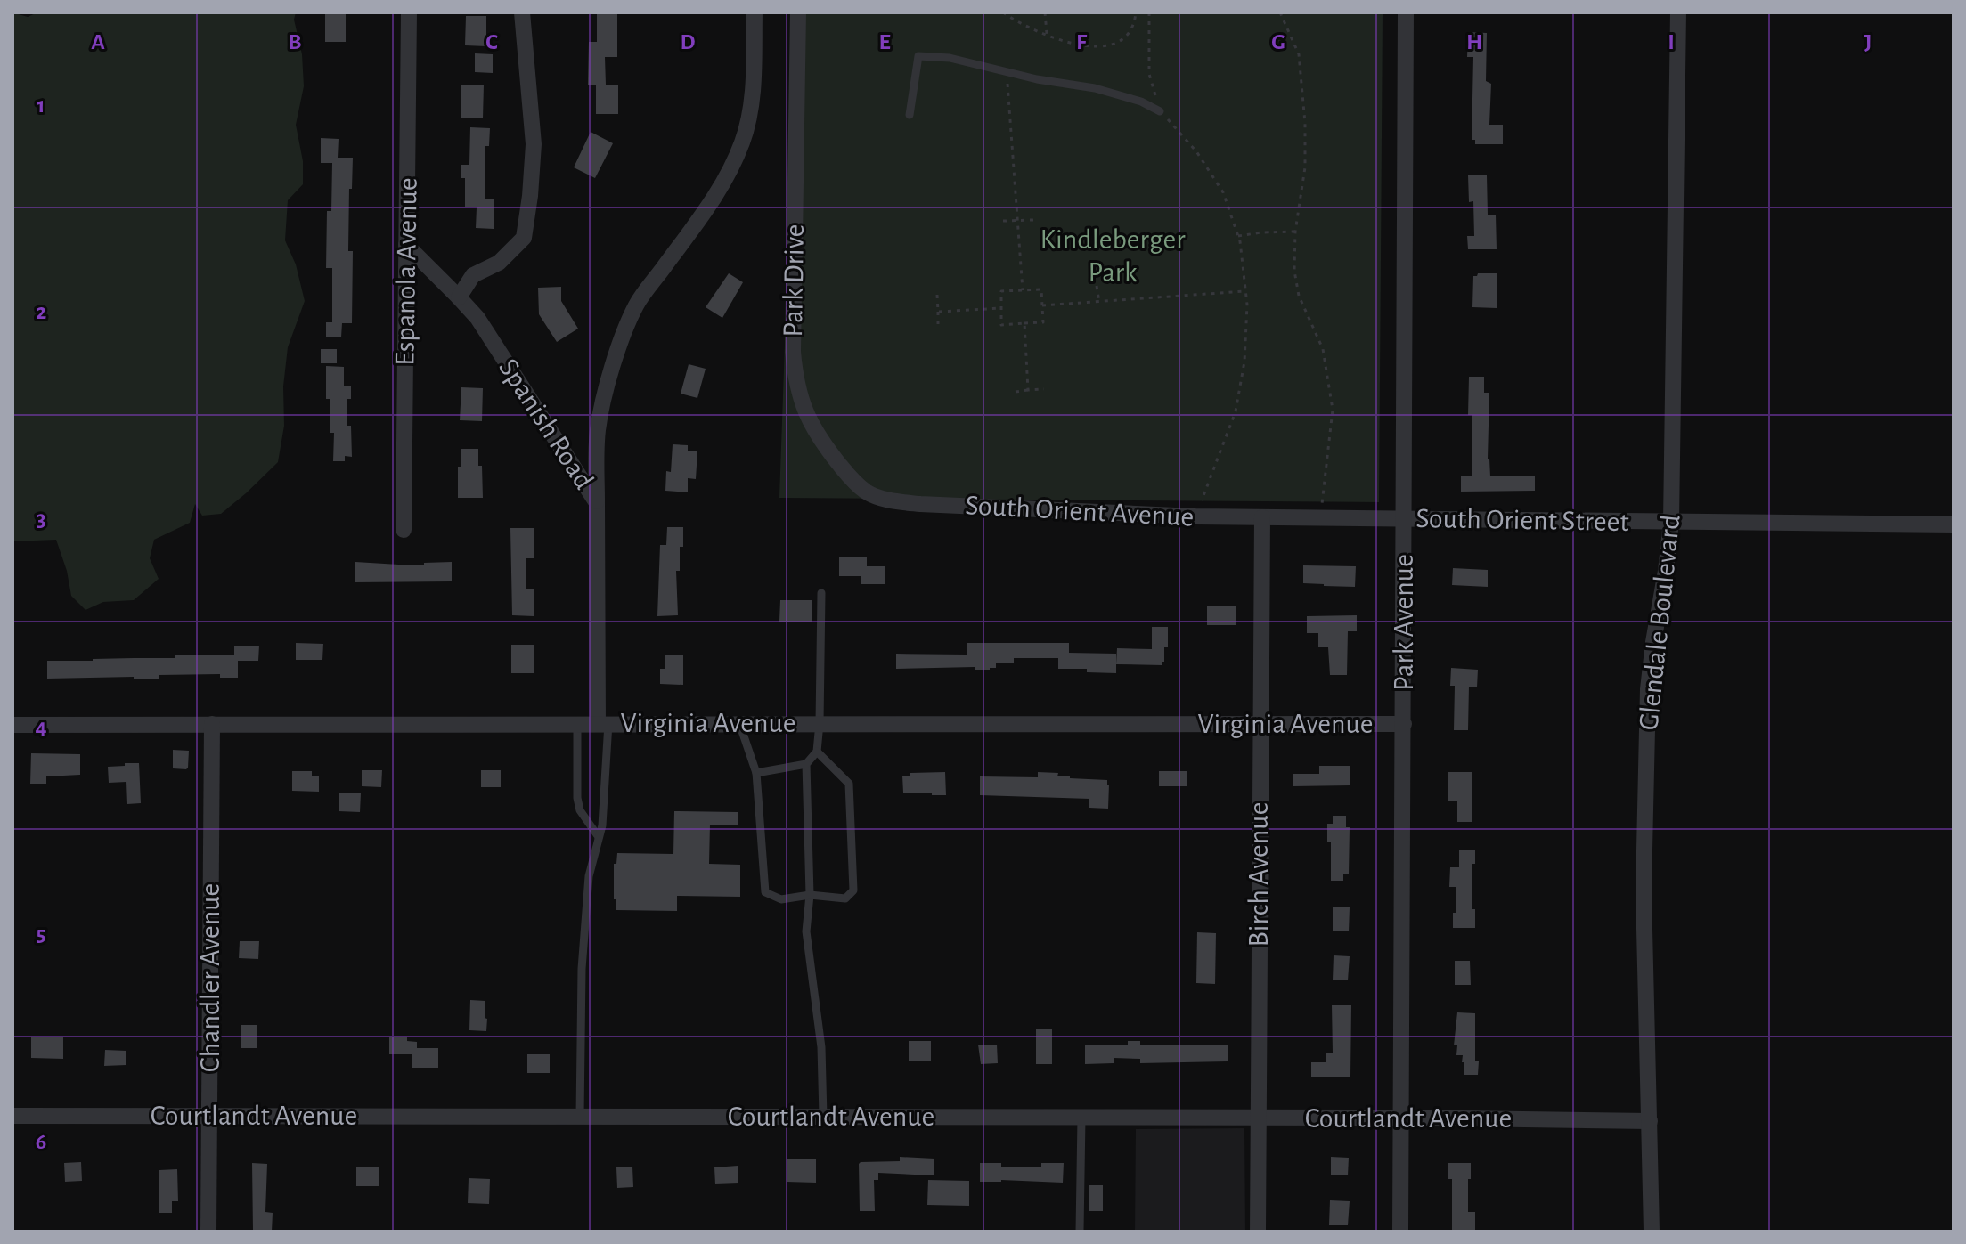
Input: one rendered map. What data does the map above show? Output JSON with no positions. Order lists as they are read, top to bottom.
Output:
{
  "streets": {
    "street": [
      "Espanola Avenue",
      "Park Drive",
      "Spanish Road",
      "South Orient Avenue",
      "South Orient Street",
      "Park Avenue",
      "Glendale Boulevard",
      "Virginia Avenue",
      "Birch Avenue",
      "Chandler Avenue",
      "Courtlandt Avenue"
    ]
  },
  "crossings": [
    ["Espanola Avenue", "Spanish Road"],
    ["Park Drive", "South Orient Avenue"],
    ["Spanish Road", "Virginia Avenue"],
    ["South Orient Avenue", "South Orient Street"],
    ["South Orient Avenue", "Birch Avenue"],
    ["South Orient Street", "Park Avenue"],
    ["South Orient Street", "Glendale Boulevard"],
    ["South Orient Street", "Birch Avenue"],
    ["Park Avenue", "Virginia Avenue"],
    ["Park Avenue", "Courtlandt Avenue"],
    ["Glendale Boulevard", "Courtlandt Avenue"],
    ["Virginia Avenue", "Birch Avenue"],
    ["Virginia Avenue", "Chandler Avenue"],
    ["Birch Avenue", "Courtlandt Avenue"],
    ["Chandler Avenue", "Courtlandt Avenue"]
  ],
  "parks": ["Kindleberger Park"],
  "grid": {
    "columns": [
      "A",
      "B",
      "C",
      "D",
      "E",
      "F",
      "G",
      "H",
      "I",
      "J"
    ],
    "rows": [
      "1",
      "2",
      "3",
      "4",
      "5",
      "6"
    ]
  }
}
